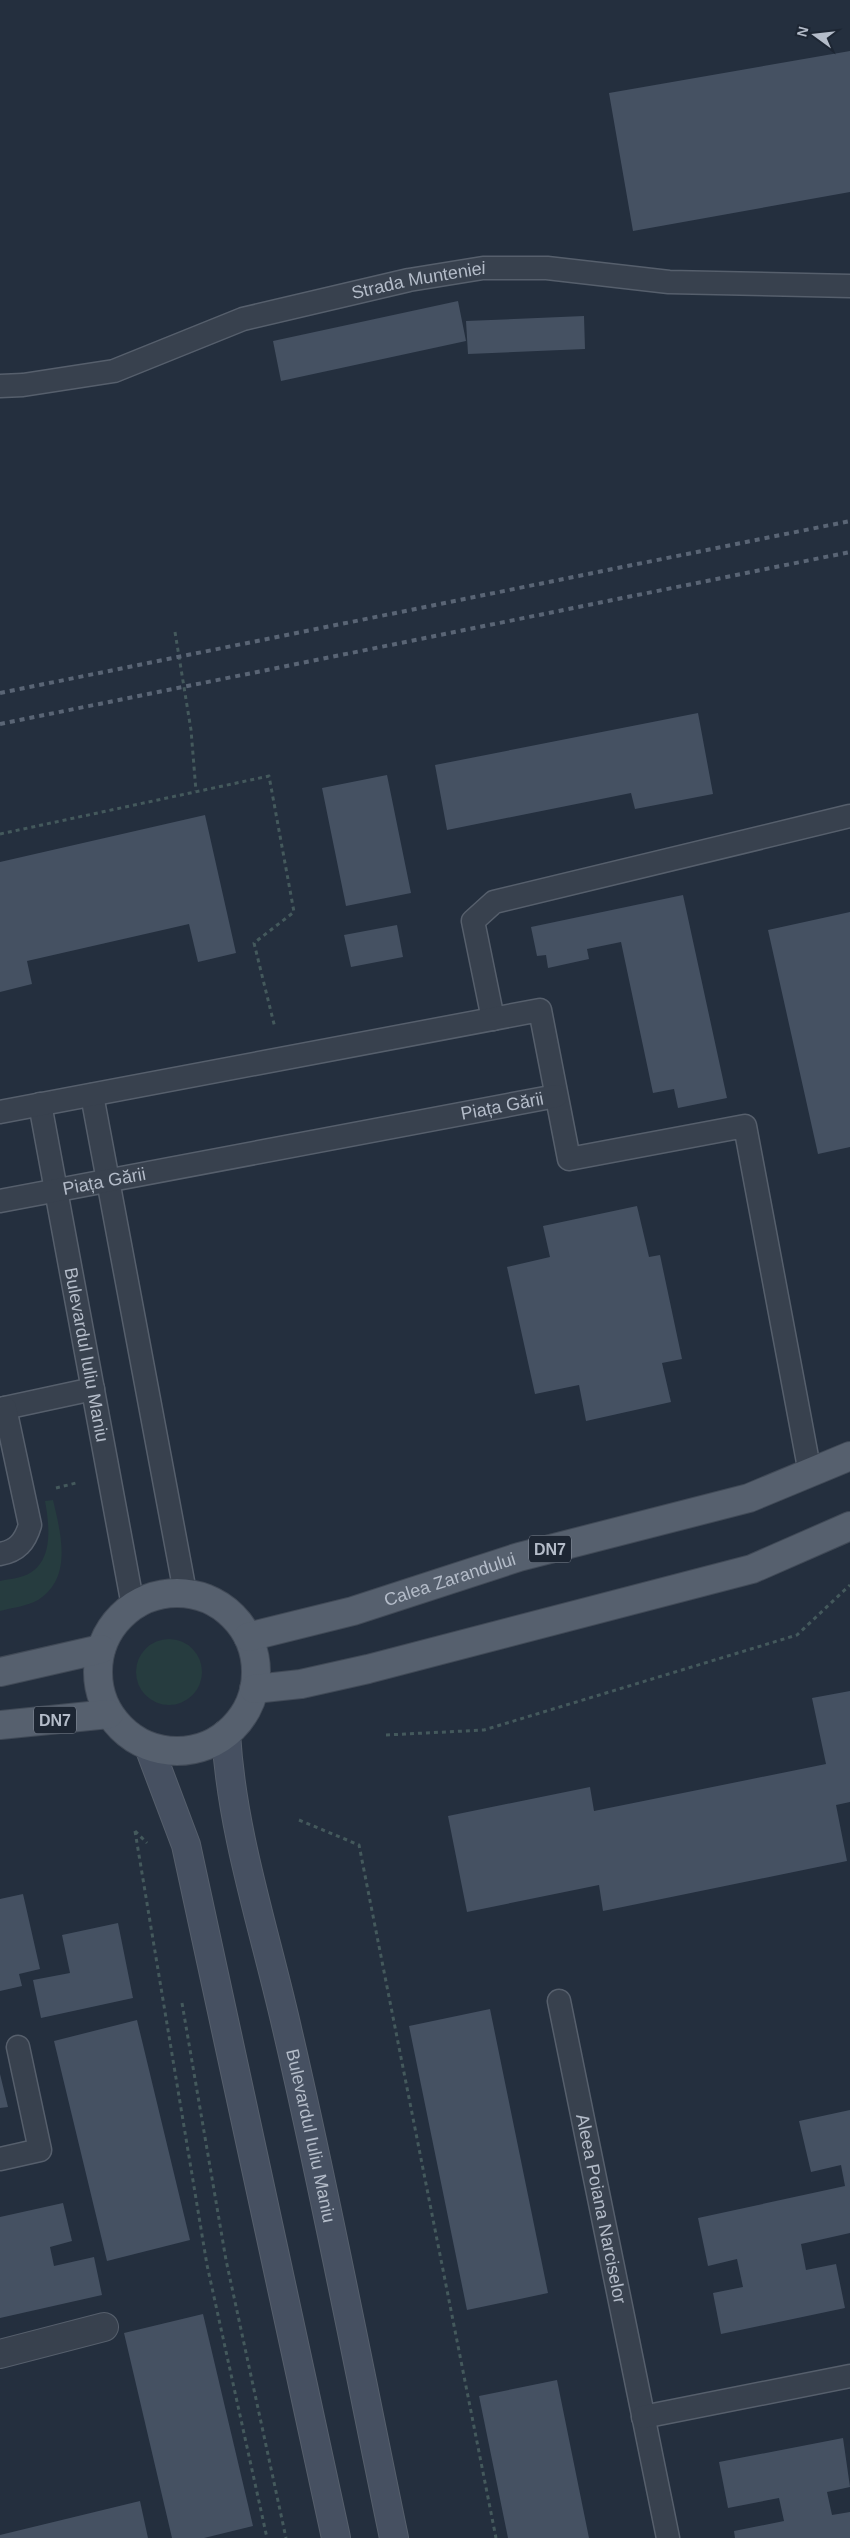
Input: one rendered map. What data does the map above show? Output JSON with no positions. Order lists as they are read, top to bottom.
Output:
{
  "streets": {
    "main road": ["Bulevardul Iuliu Maniu", "DN7", "Calea Zarandului"],
    "lane": ["Strada Munteniei", "Piața Gării", "Aleea Poiana Narciselor"]
  },
  "crossings": [
    ["Piața Gării", "Bulevardul Iuliu Maniu"],
    ["Bulevardul Iuliu Maniu", "DN7"],
    ["Bulevardul Iuliu Maniu", "Calea Zarandului"],
    ["DN7", "Calea Zarandului"]
  ],
  "north": "left"
}
